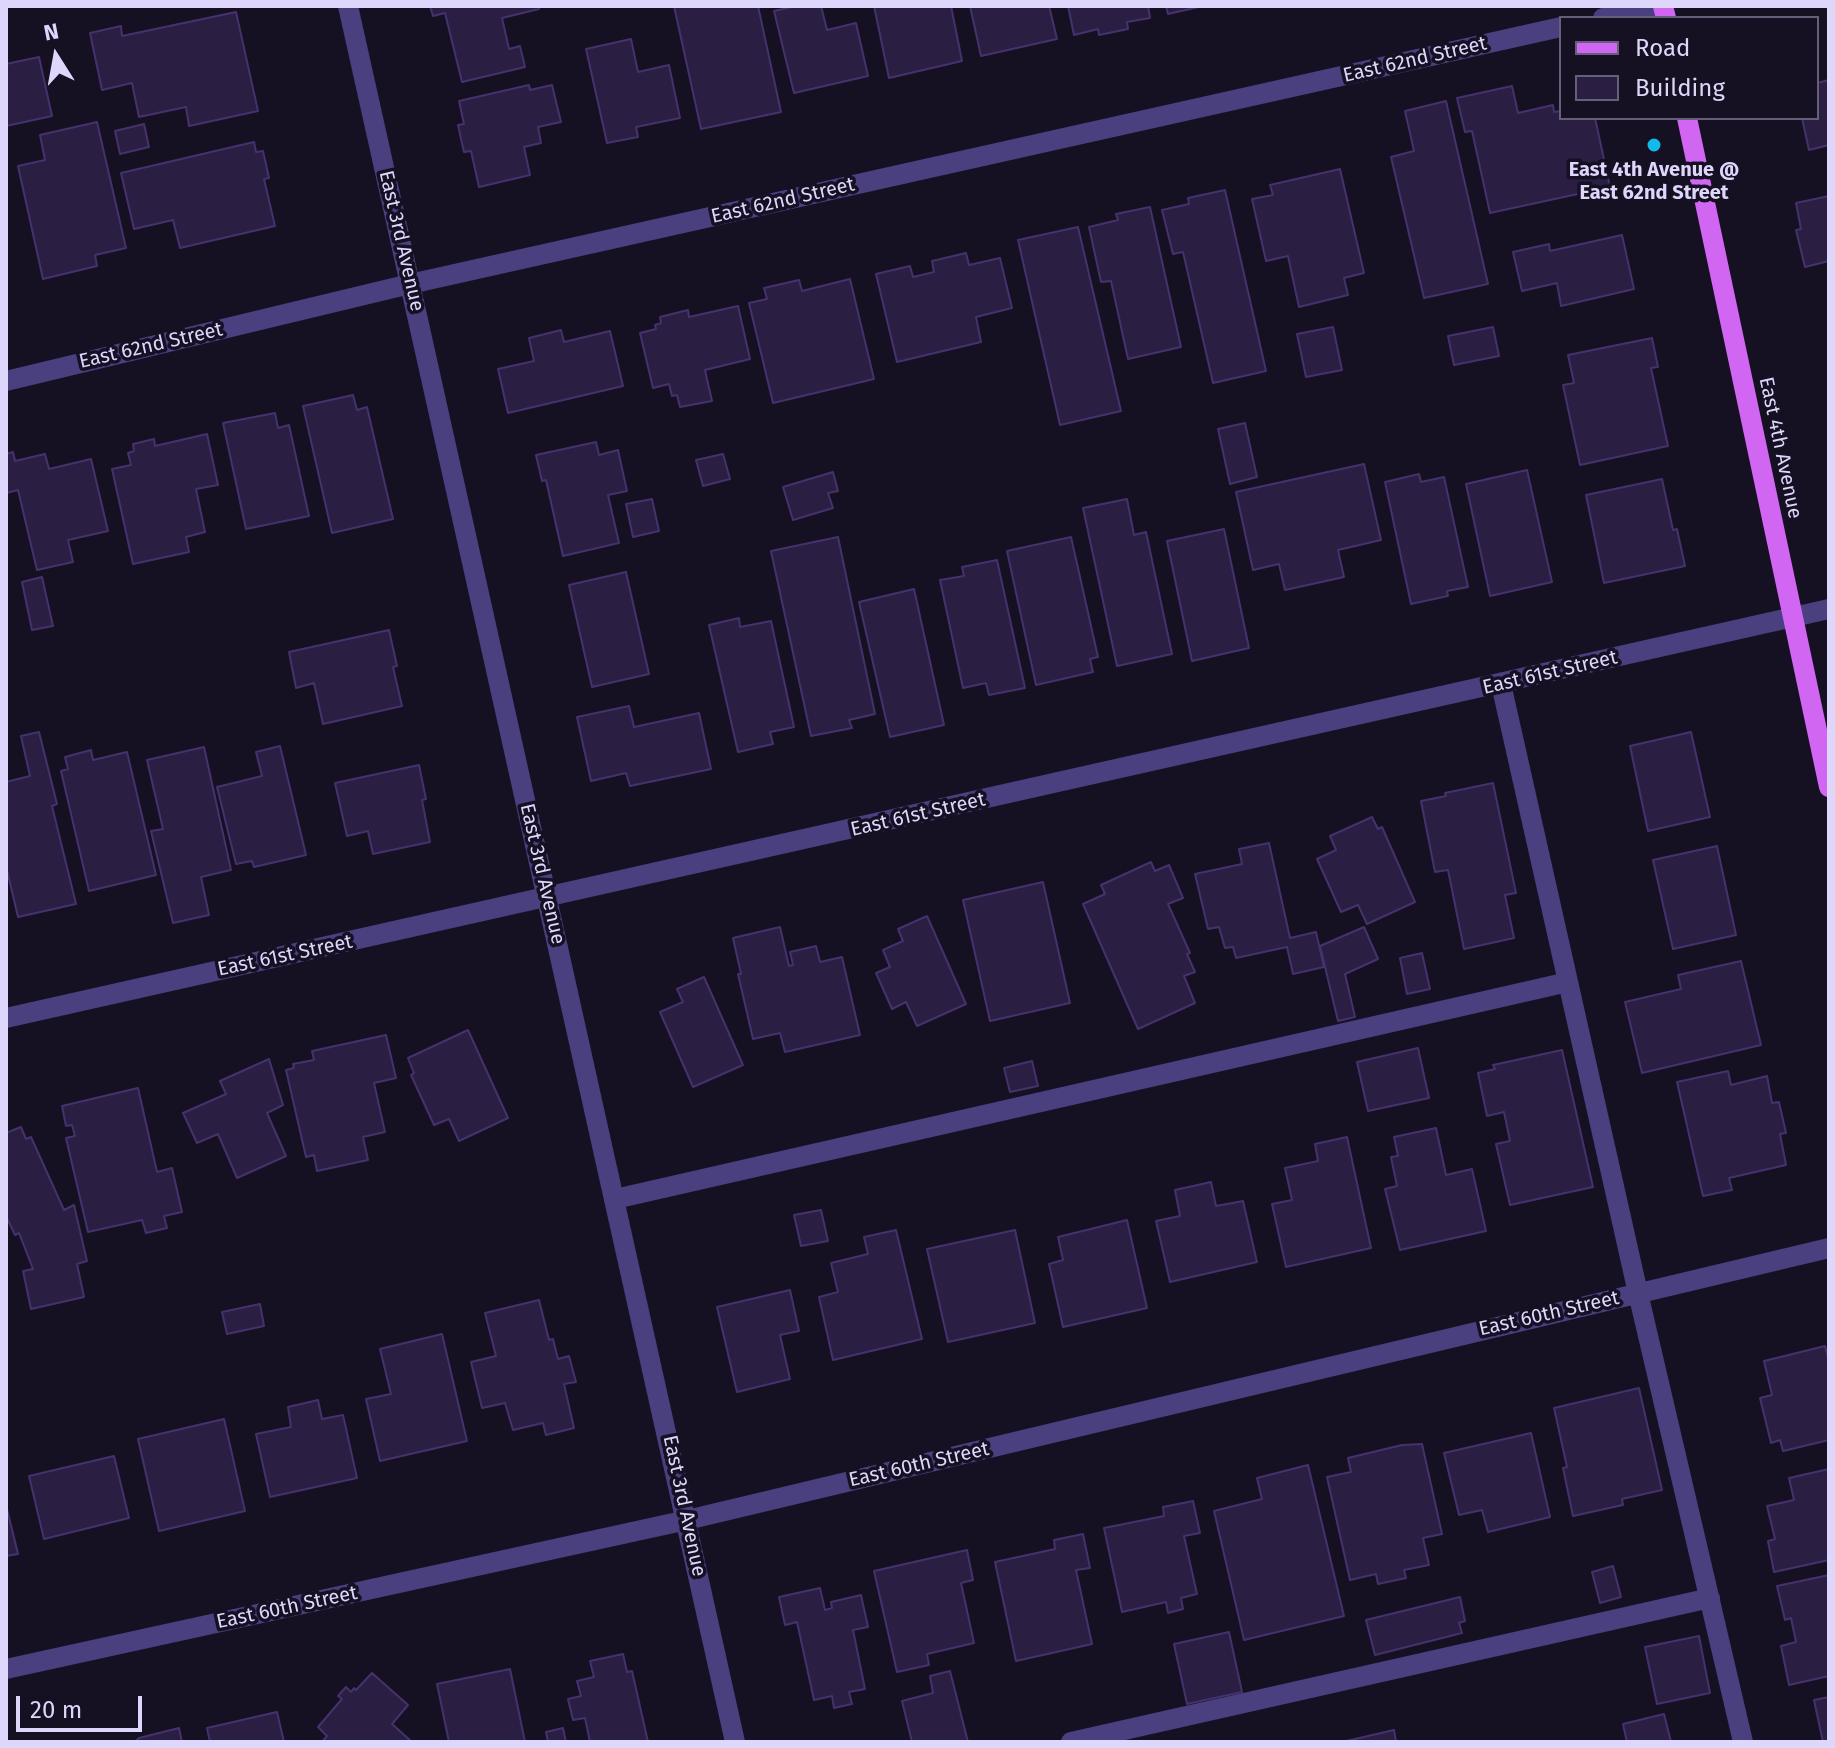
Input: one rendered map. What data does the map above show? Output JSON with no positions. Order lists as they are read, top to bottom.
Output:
{
  "streets": {
    "main road": ["East 4th Avenue"],
    "street": [
      "East 62nd Street",
      "East 3rd Avenue",
      "East 61st Street",
      "East 60th Street"
    ]
  },
  "crossings": [
    ["East 62nd Street", "East 3rd Avenue"],
    ["East 3rd Avenue", "East 61st Street"],
    ["East 3rd Avenue", "East 60th Street"],
    ["East 4th Avenue", "East 61st Street"]
  ],
  "places": ["East 4th Avenue @ East 62nd Street"],
  "legend": ["Road", "Building"],
  "scale_bar": "20 m",
  "north": "top"
}
